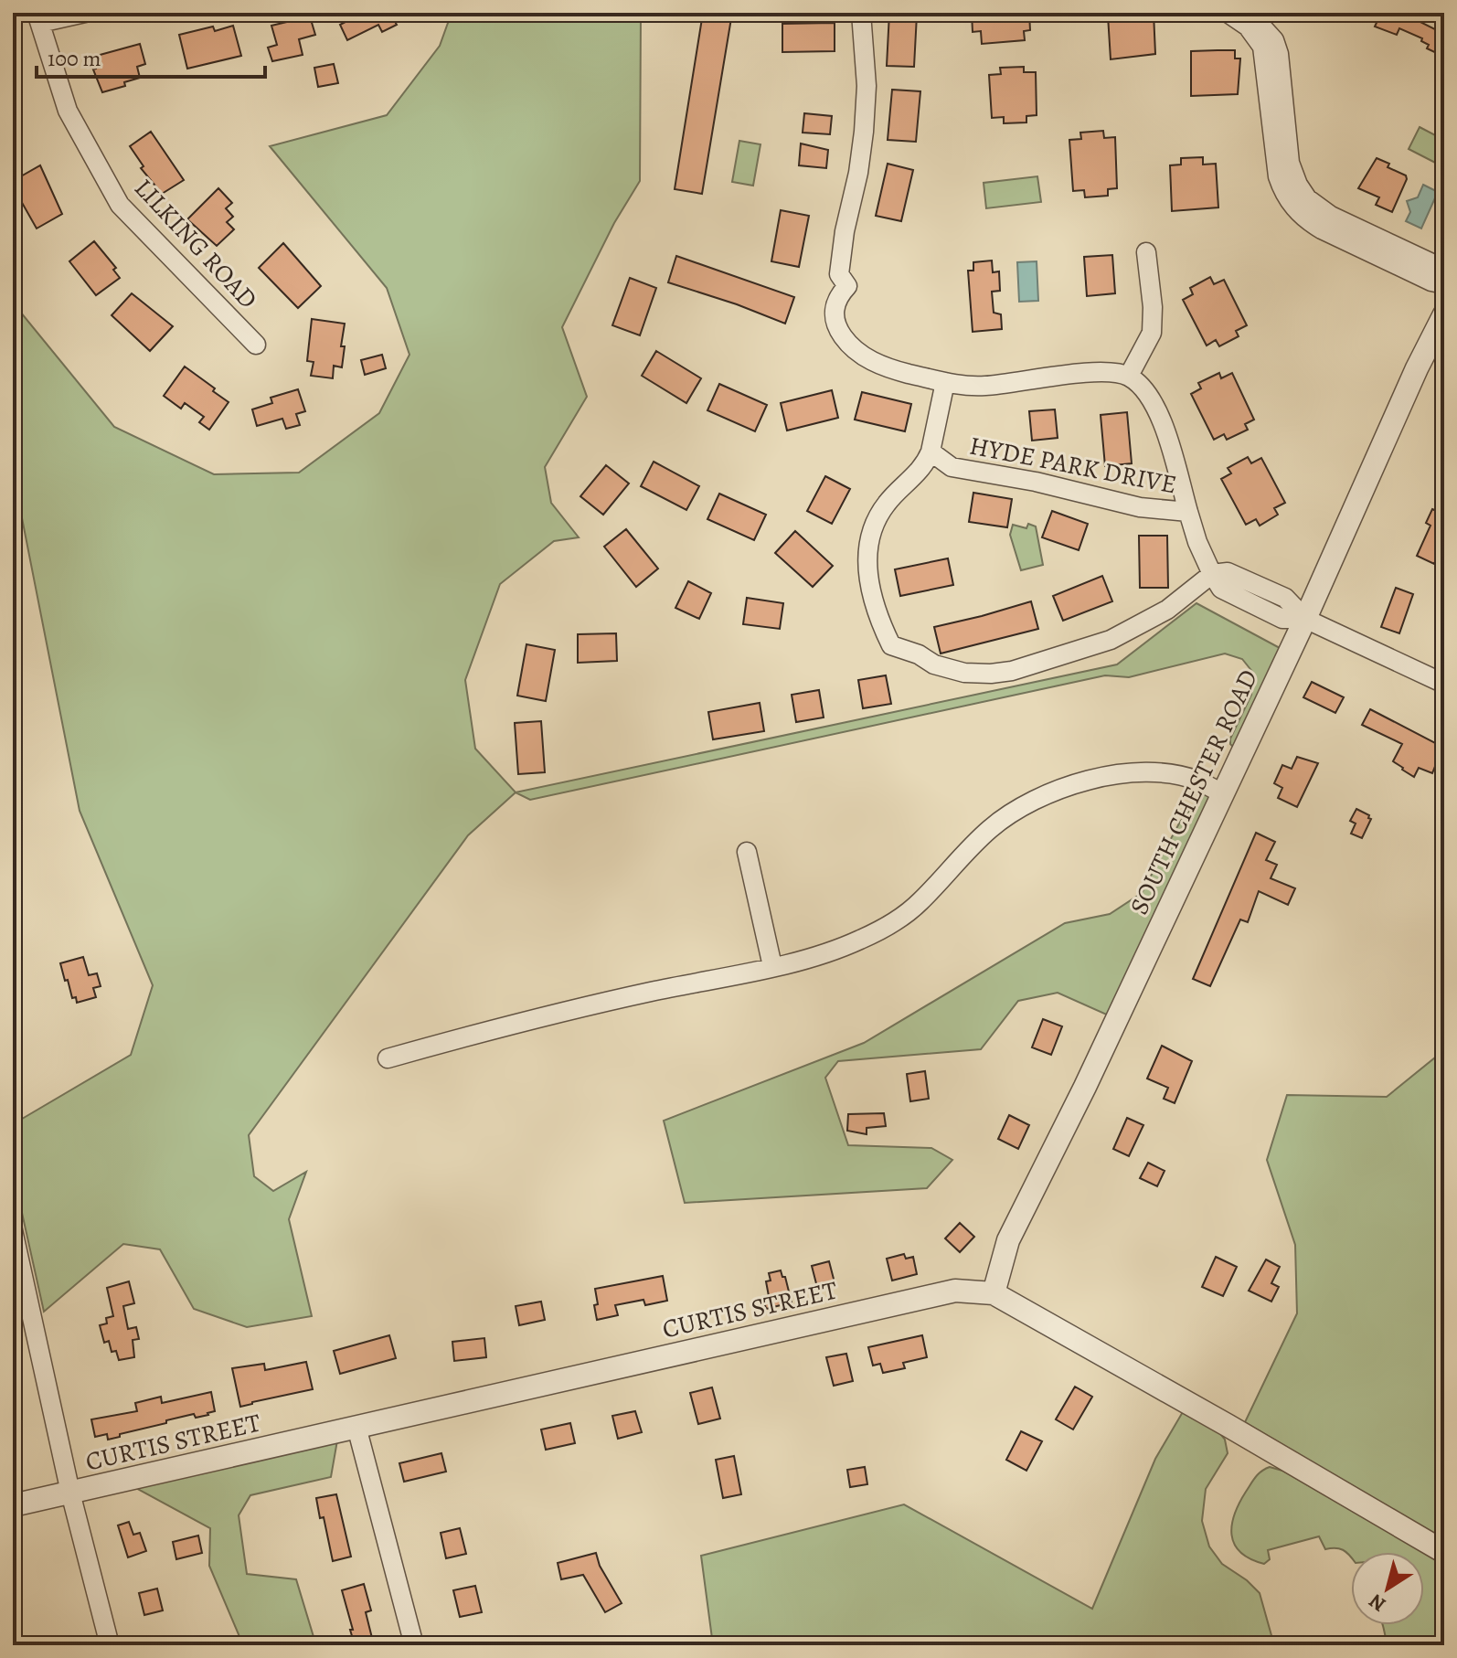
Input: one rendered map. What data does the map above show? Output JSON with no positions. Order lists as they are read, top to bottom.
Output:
{
  "streets": {
    "street": [
      "LILKING ROAD",
      "HYDE PARK DRIVE",
      "SOUTH CHESTER ROAD",
      "CURTIS STREET"
    ]
  },
  "crossings": [
    ["HYDE PARK DRIVE", "SOUTH CHESTER ROAD"],
    ["SOUTH CHESTER ROAD", "CURTIS STREET"]
  ],
  "scale_bar": "100 m",
  "north": "bottom left"
}
